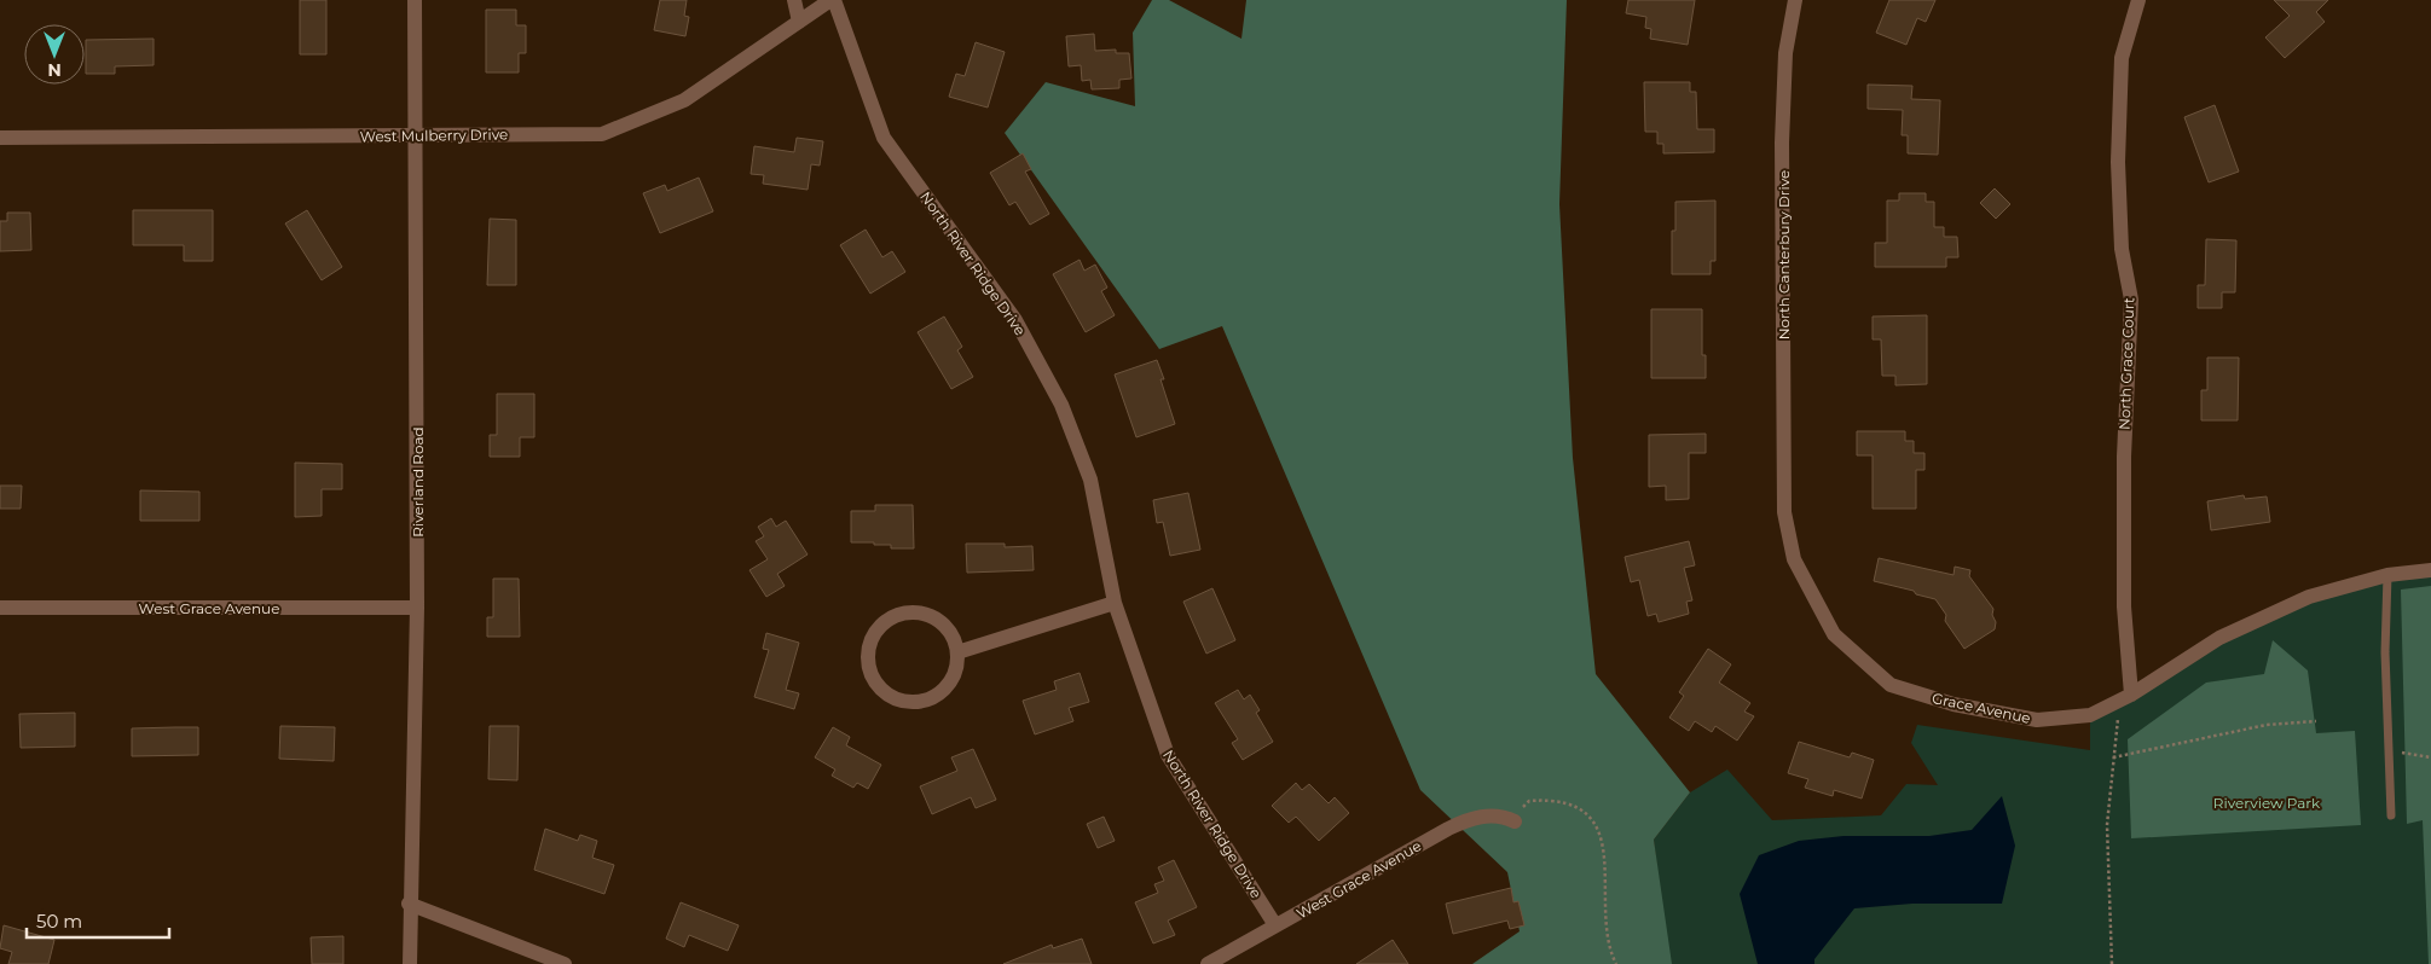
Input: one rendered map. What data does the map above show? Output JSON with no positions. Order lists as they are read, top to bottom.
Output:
{
  "streets": {
    "street": [
      "West Mulberry Drive",
      "North Canterbury Drive",
      "North River Ridge Drive",
      "North Grace Court",
      "Riverland Road",
      "West Grace Avenue",
      "Grace Avenue"
    ]
  },
  "crossings": [
    ["West Mulberry Drive", "North River Ridge Drive"],
    ["West Mulberry Drive", "Riverland Road"],
    ["North Canterbury Drive", "Grace Avenue"],
    ["North River Ridge Drive", "West Grace Avenue"],
    ["North Grace Court", "Grace Avenue"],
    ["Riverland Road", "West Grace Avenue"]
  ],
  "parks": ["Riverview Park"],
  "scale_bar": "50 m",
  "north": "bottom"
}
